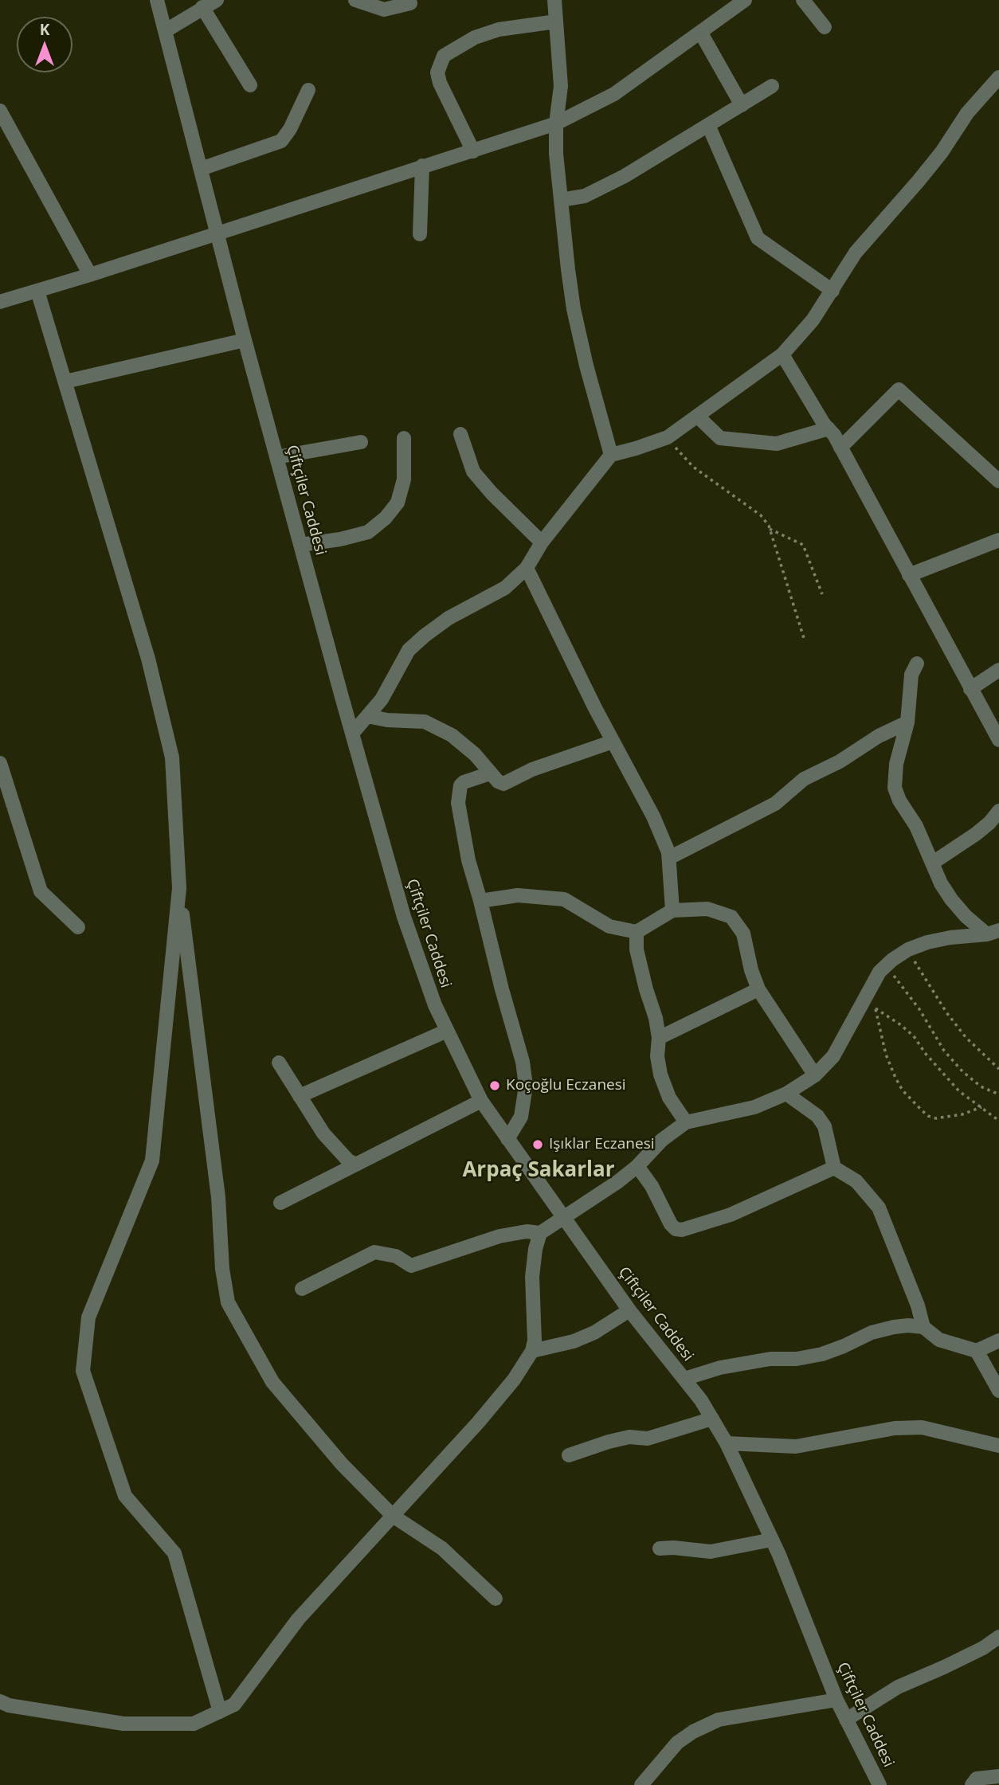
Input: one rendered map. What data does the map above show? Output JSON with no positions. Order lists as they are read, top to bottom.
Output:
{
  "streets": {
    "street": ["Çiftçiler Caddesi"]
  },
  "districts": ["Arpaç Sakarlar"],
  "places": ["Koçoğlu Eczanesi", "Işıklar Eczanesi"],
  "north": "top"
}
